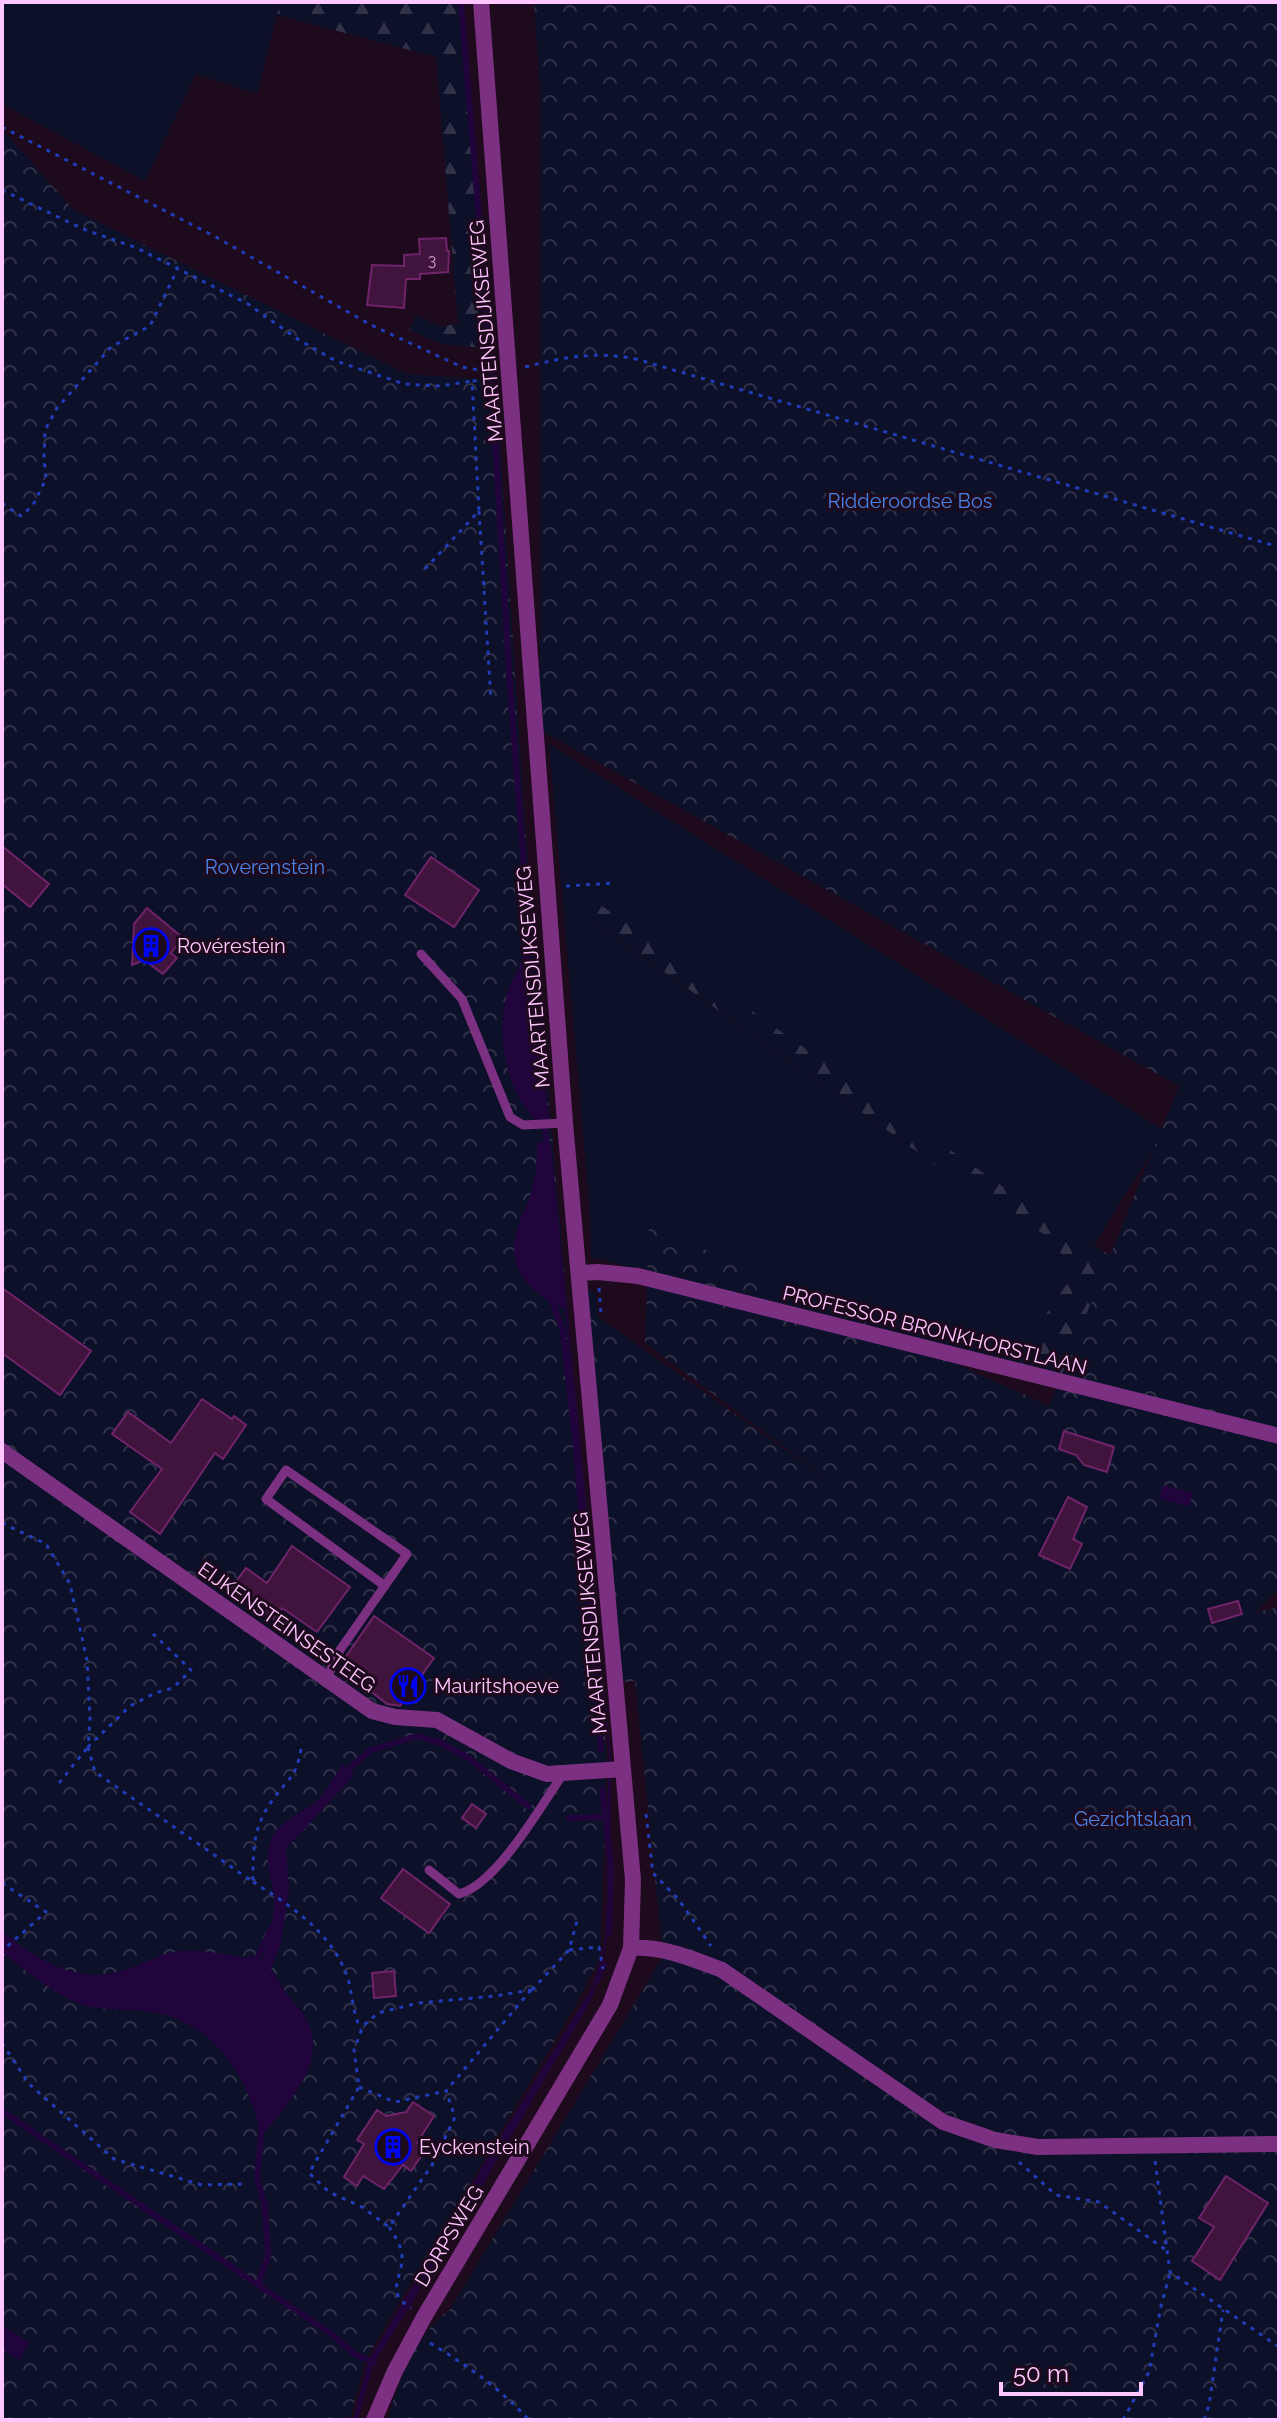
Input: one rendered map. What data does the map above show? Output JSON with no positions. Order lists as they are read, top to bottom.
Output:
{
  "streets": {
    "street": [
      "MAARTENSDIJKSEWEG",
      "PROFESSOR BRONKHORSTLAAN",
      "EIJKENSTEINSESTEEG",
      "DORPSWEG"
    ]
  },
  "crossings": [
    ["MAARTENSDIJKSEWEG", "PROFESSOR BRONKHORSTLAAN"],
    ["MAARTENSDIJKSEWEG", "EIJKENSTEINSESTEEG"],
    ["MAARTENSDIJKSEWEG", "DORPSWEG"]
  ],
  "parks": ["Ridderoordse Bos", "Roverenstein", "Gezichtslaan"],
  "places": {
    "building": ["Rovérestein", "Eyckenstein"],
    "restaurant": ["Mauritshoeve"]
  },
  "house_numbers": ["3"],
  "scale_bar": "50 m"
}
